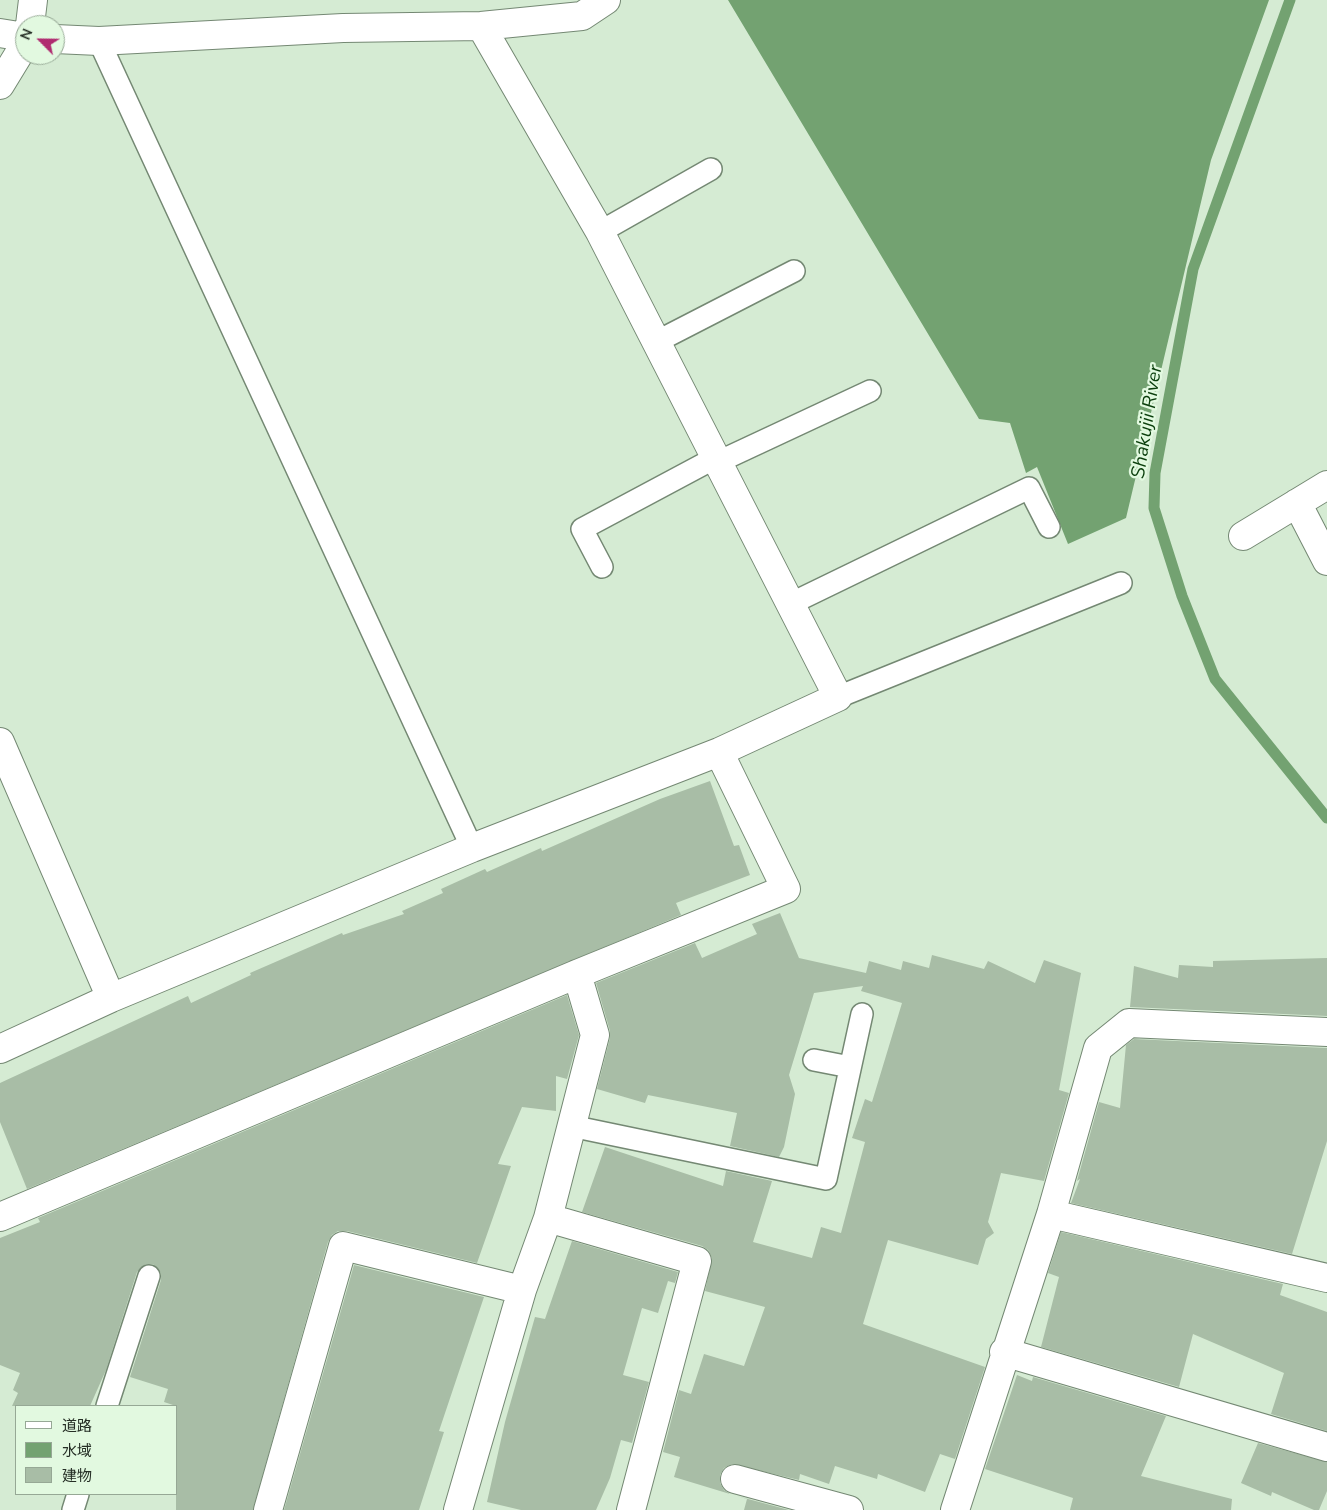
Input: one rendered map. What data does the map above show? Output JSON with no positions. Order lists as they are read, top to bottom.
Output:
{
  "water": ["Shakujii River"],
  "legend": ["道路", "水域", "建物"],
  "north": "top left"
}
